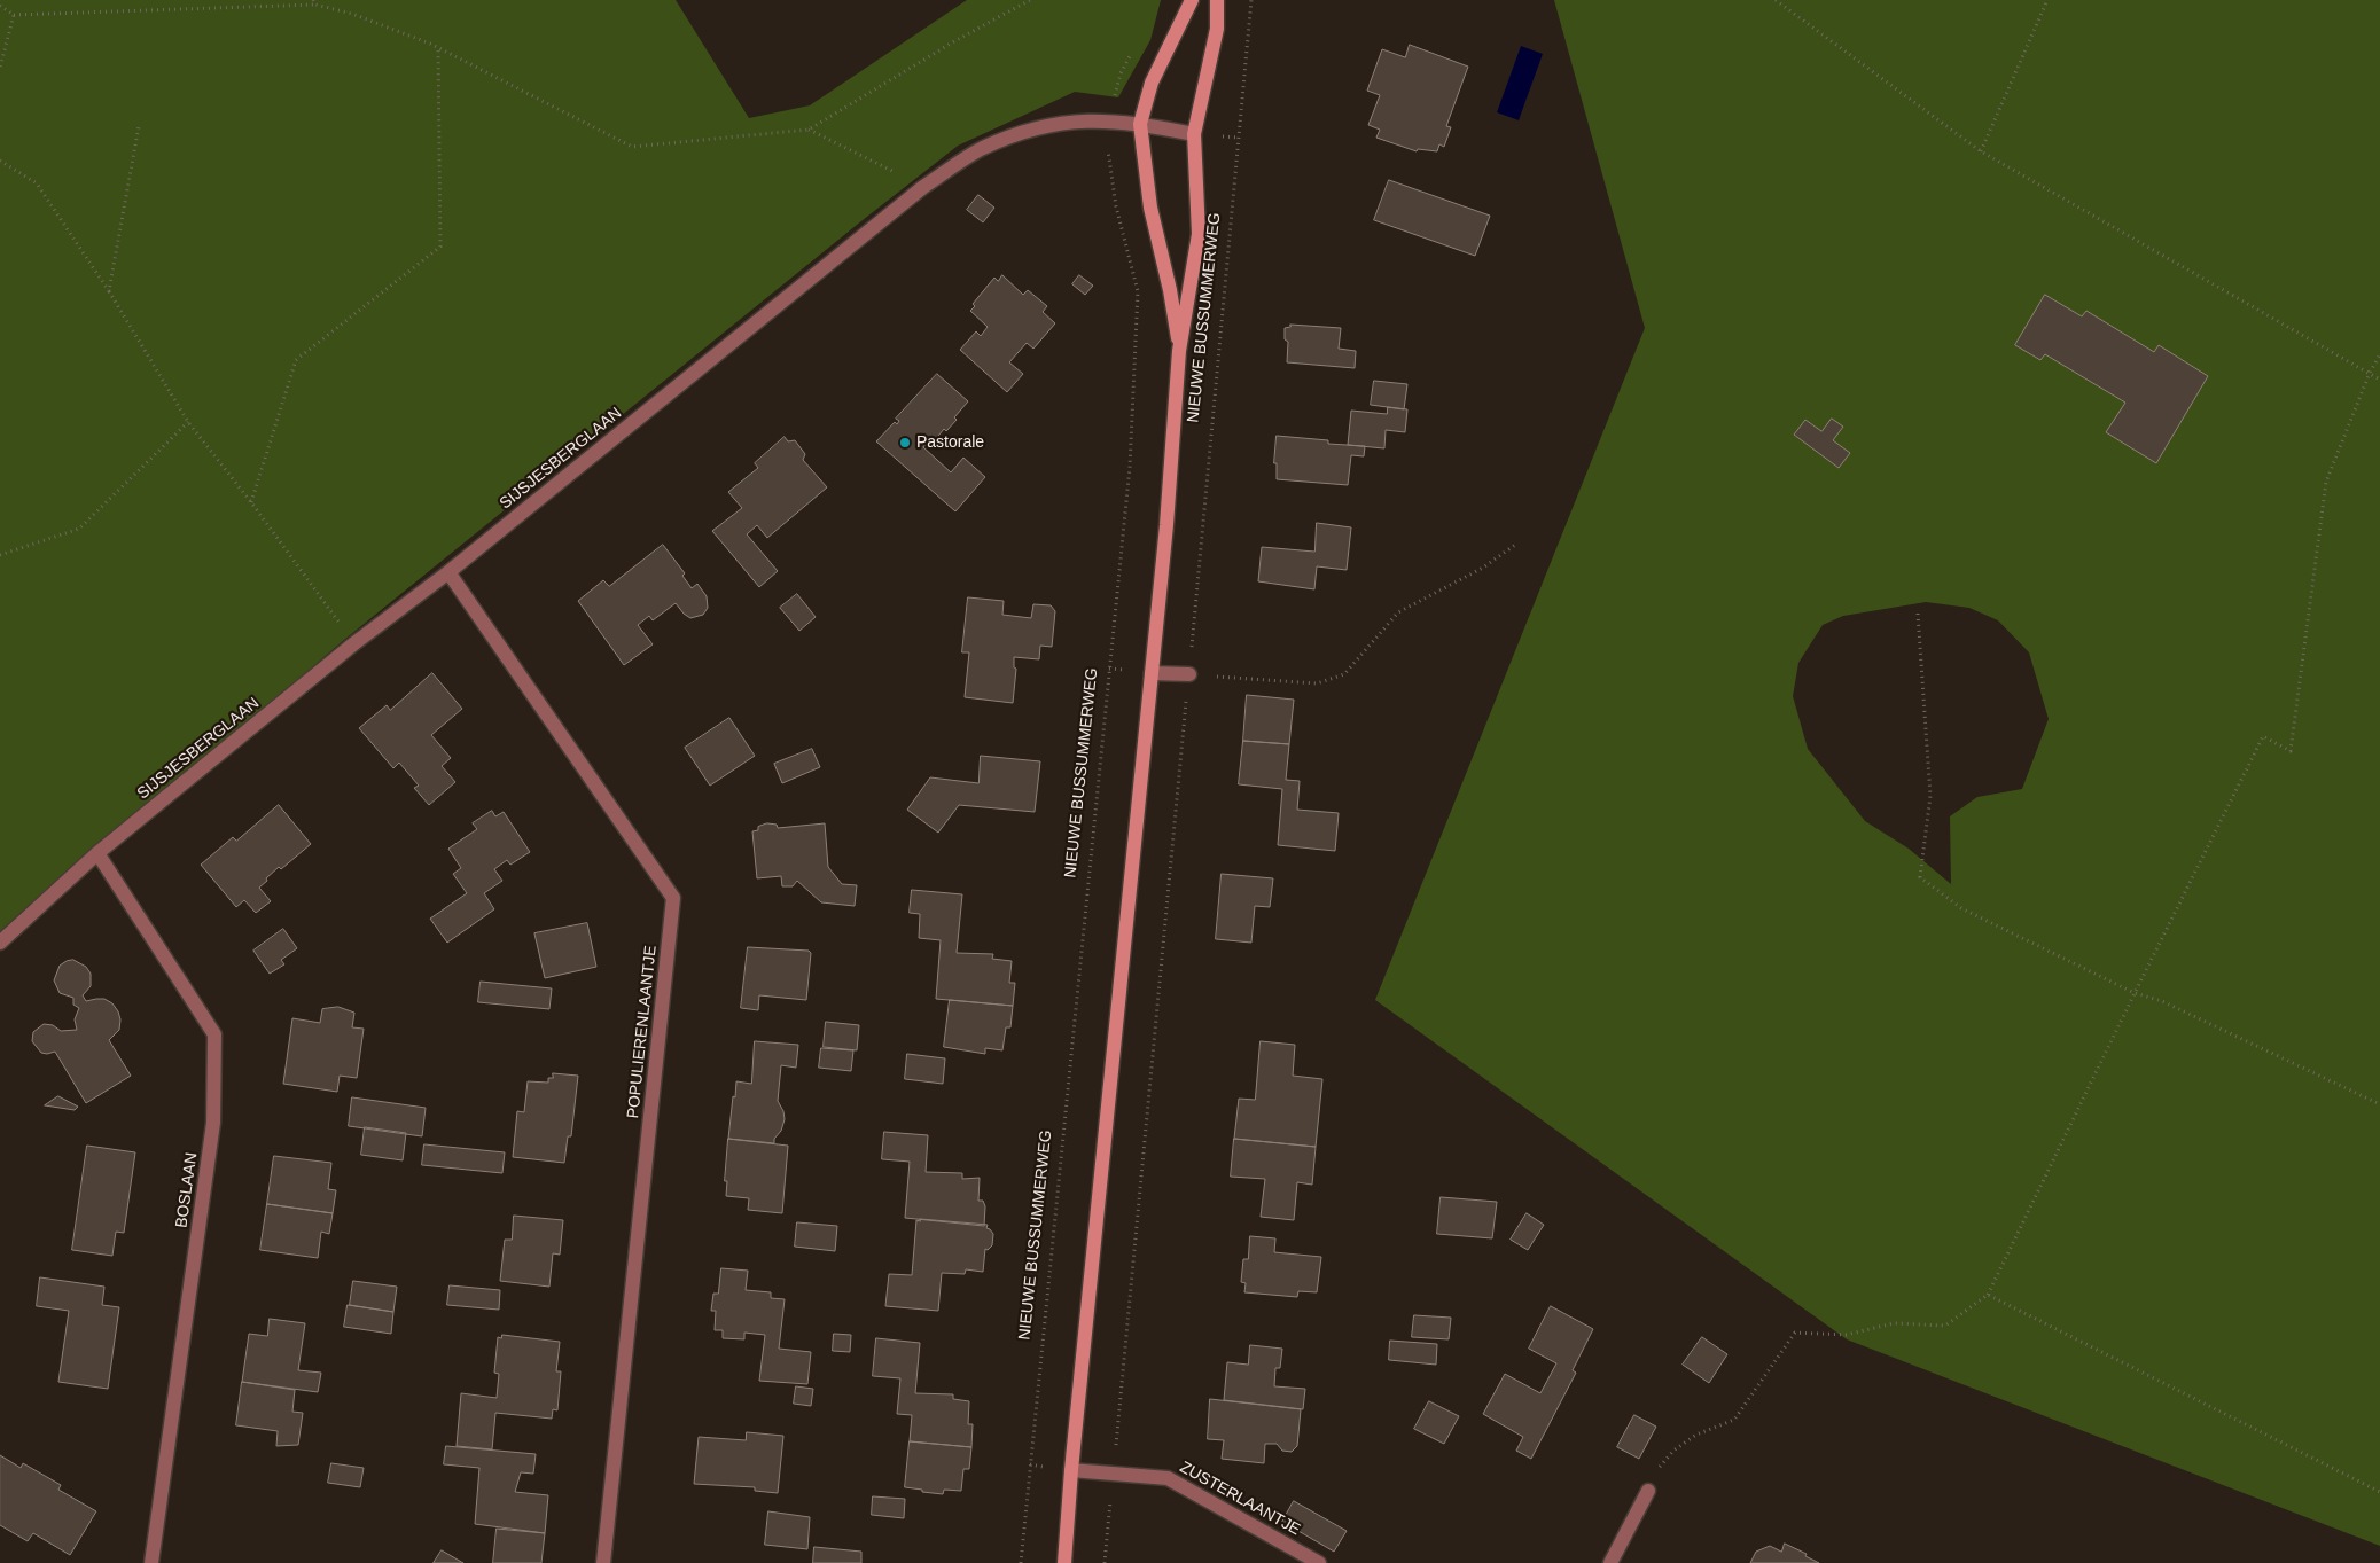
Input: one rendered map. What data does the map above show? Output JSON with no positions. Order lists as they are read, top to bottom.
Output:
{
  "streets": {
    "main road": ["NIEUWE BUSSUMMERWEG"],
    "street": [
      "SIJSJESBERGLAAN",
      "POPULIERENLAANTJE",
      "BOSLAAN",
      "ZUSTERLAANTJE"
    ]
  },
  "crossings": [
    ["NIEUWE BUSSUMMERWEG", "SIJSJESBERGLAAN"],
    ["NIEUWE BUSSUMMERWEG", "ZUSTERLAANTJE"],
    ["SIJSJESBERGLAAN", "POPULIERENLAANTJE"],
    ["SIJSJESBERGLAAN", "BOSLAAN"]
  ],
  "places": ["Pastorale"]
}
